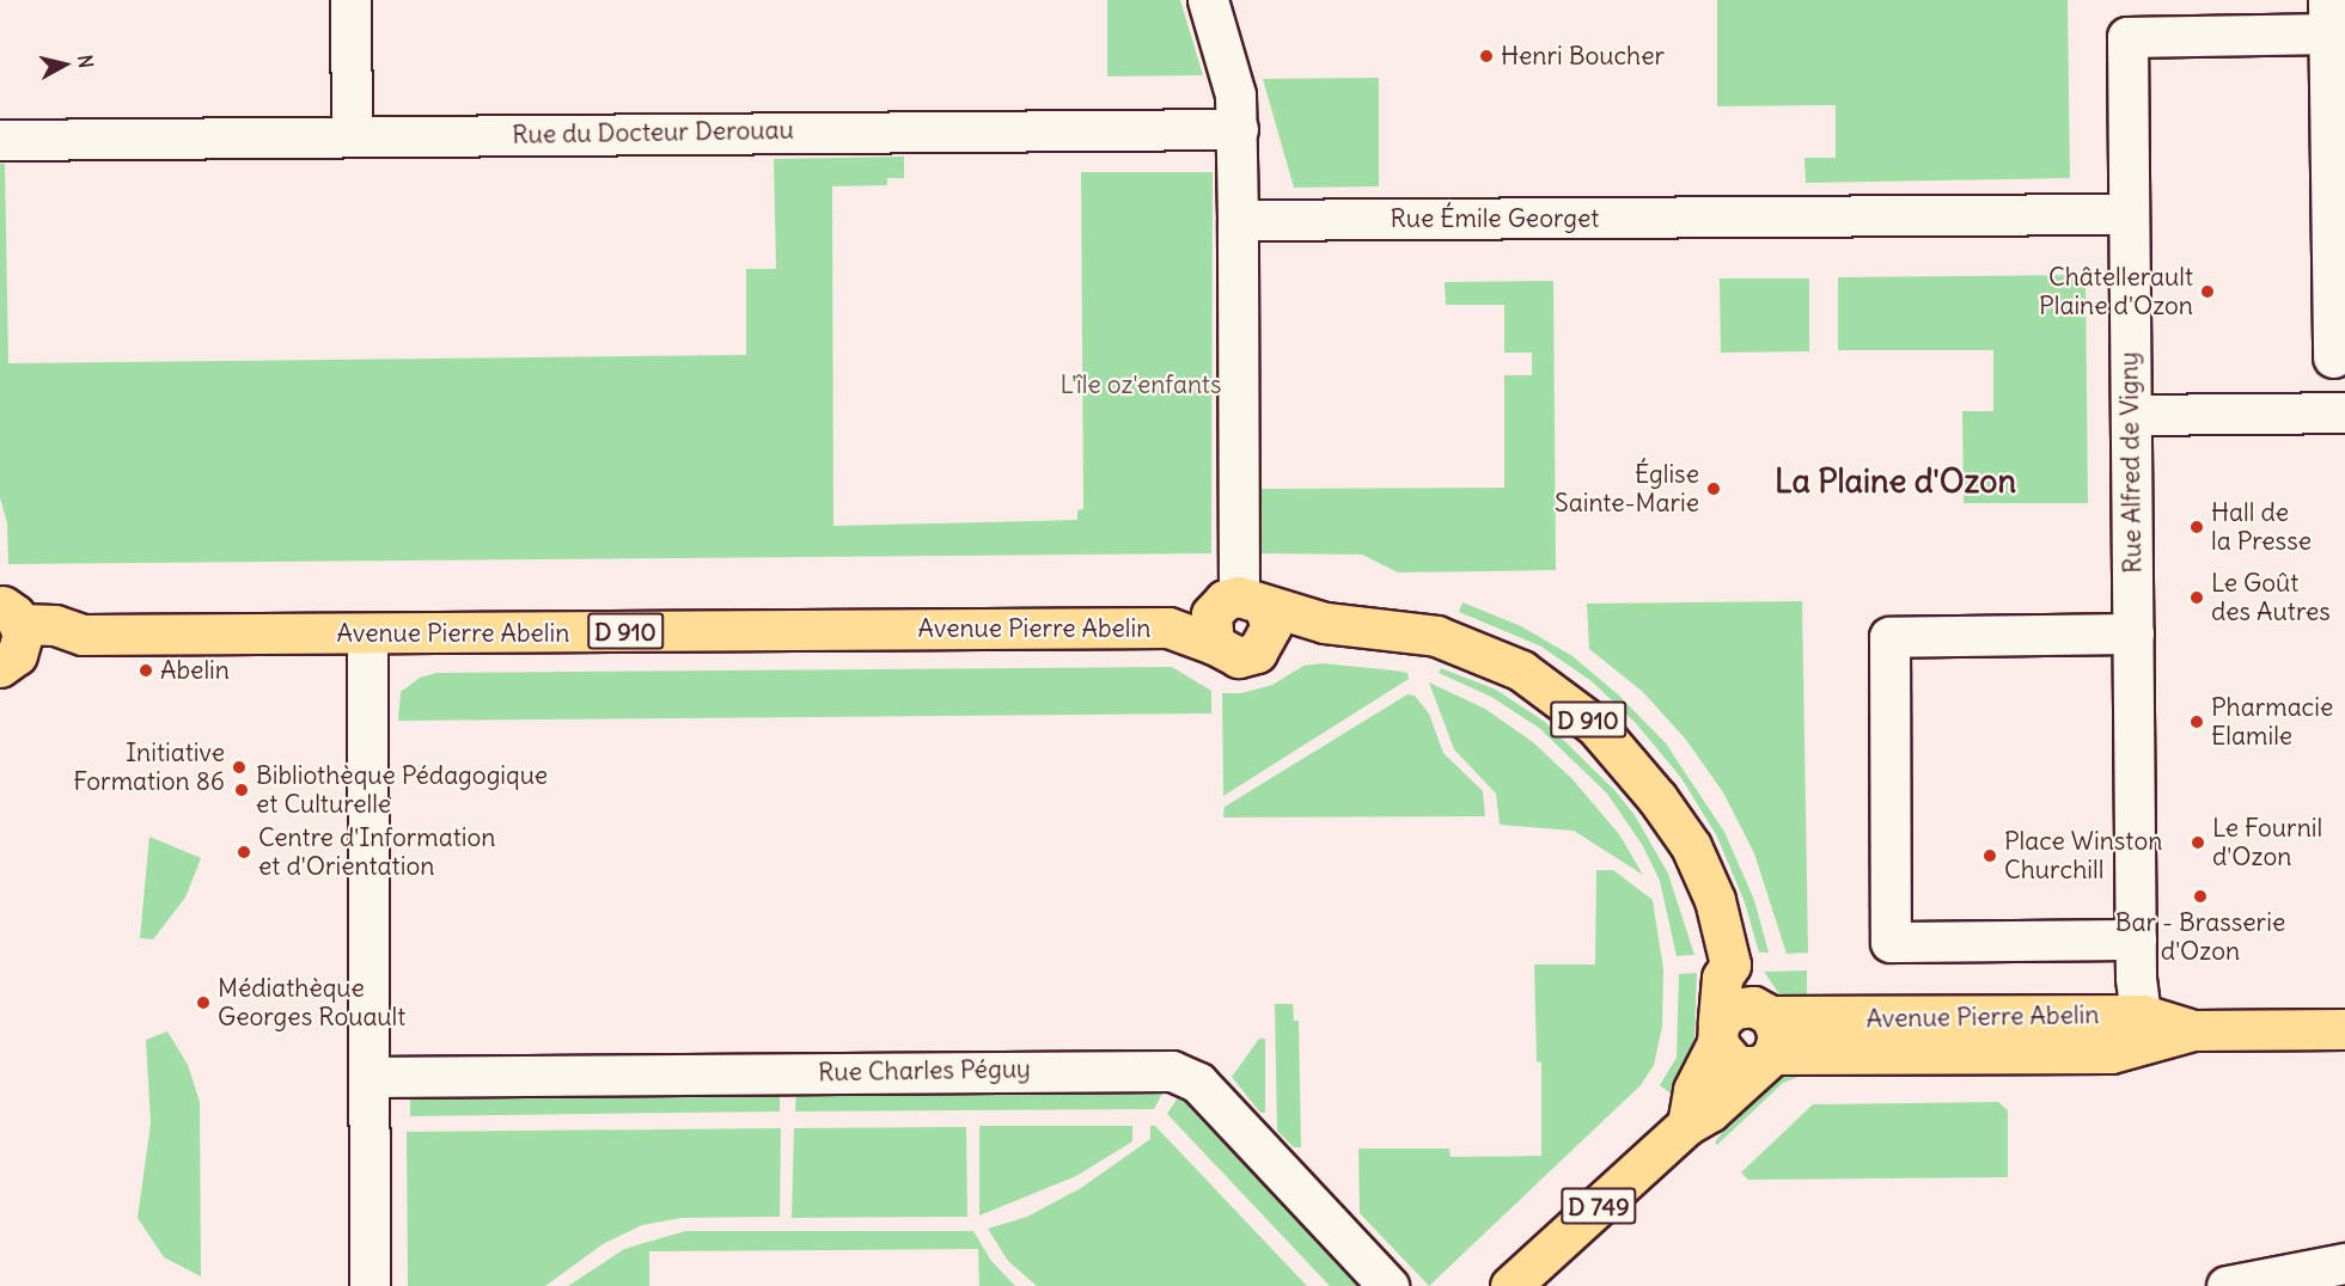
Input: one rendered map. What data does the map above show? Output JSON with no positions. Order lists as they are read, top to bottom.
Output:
{
  "streets": {
    "main road": ["Avenue Pierre Abelin", "D 910", "D 749"],
    "street": [
      "Rue du Docteur Derouau",
      "Rue Émile Georget",
      "Rue Alfred de Vigny",
      "Rue Charles Péguy"
    ]
  },
  "crossings": [
    ["Rue Émile Georget", "Rue Alfred de Vigny"],
    ["Rue Alfred de Vigny", "Avenue Pierre Abelin"],
    ["Avenue Pierre Abelin", "D 749"]
  ],
  "districts": ["La Plaine d'Ozon"],
  "parks": ["L'île oz'enfants"],
  "places": [
    "Henri Boucher",
    "Châtellerault Plaine d'Ozon",
    "Église Sainte-Marie",
    "Hall de la Presse",
    "Le Goût des Autres",
    "Abelin",
    "Pharmacie Elamile",
    "Initiative Formation 86",
    "Bibliothèque Pédagogique et Culturelle",
    "Le Fournil d'Ozon",
    "Centre d'Information et d'Orientation",
    "Place Winston Churchill",
    "Bar - Brasserie d'Ozon",
    "Médiathèque Georges Rouault"
  ],
  "north": "right"
}
